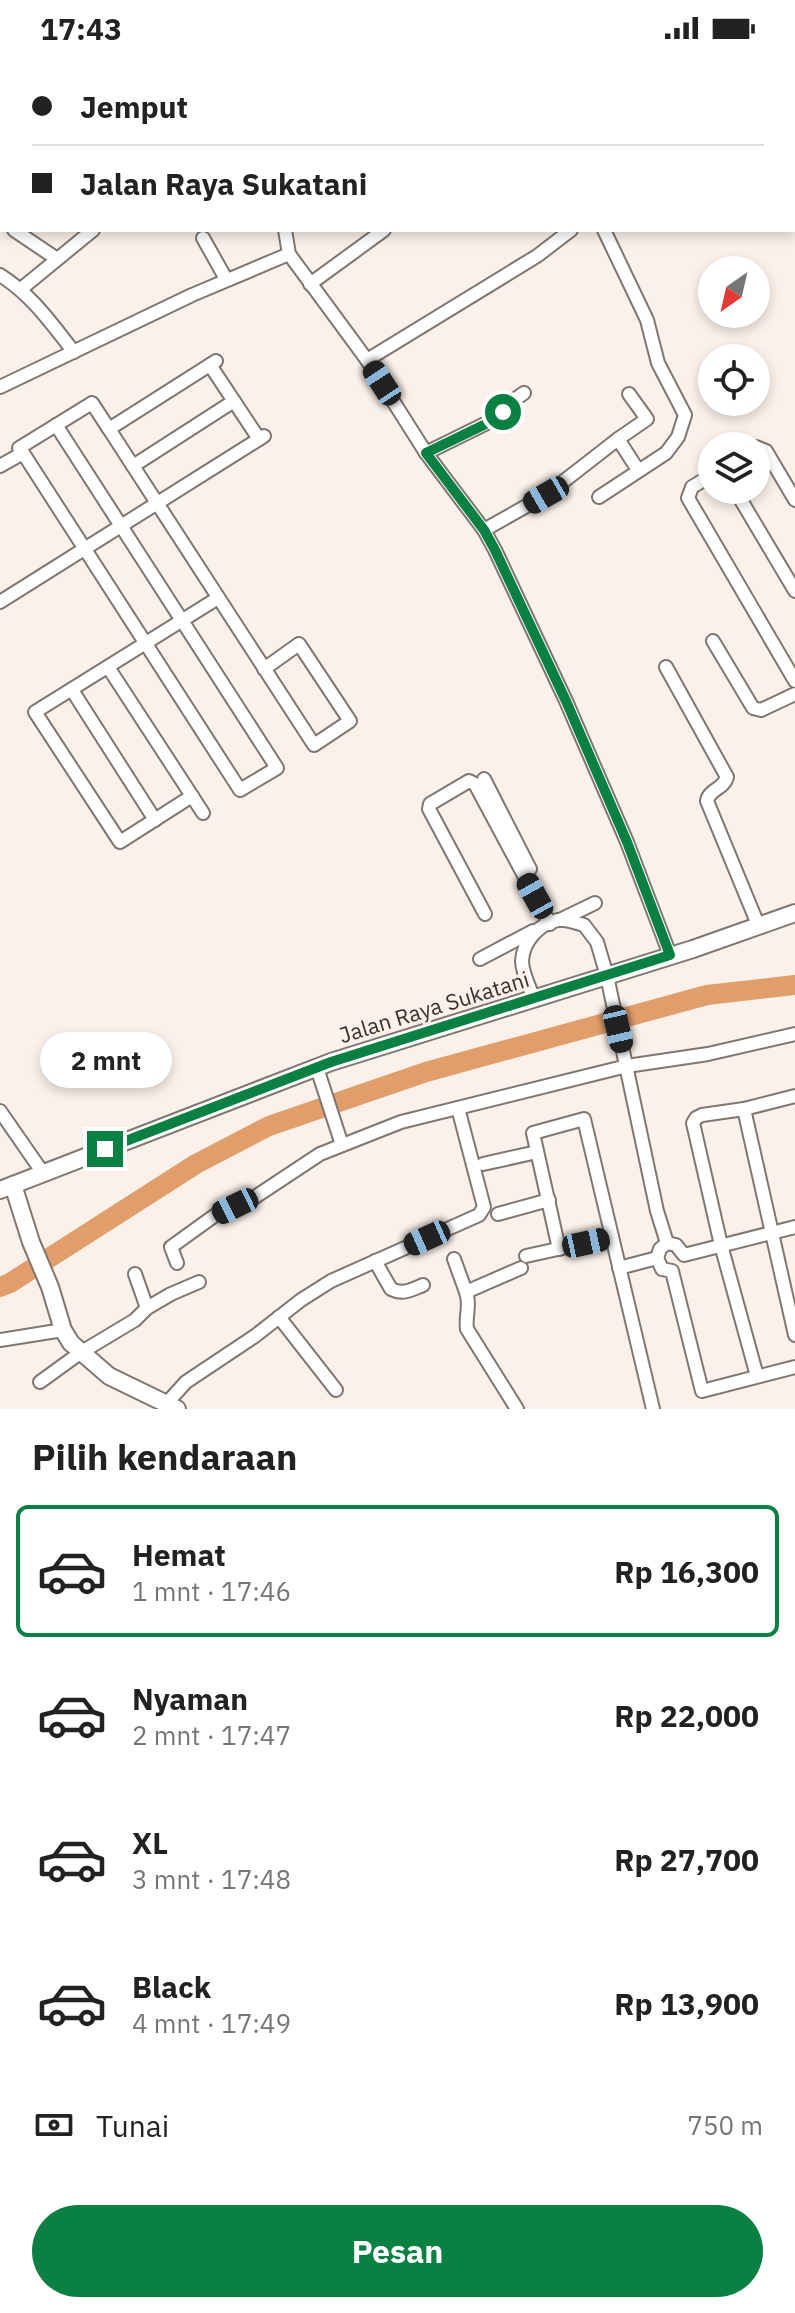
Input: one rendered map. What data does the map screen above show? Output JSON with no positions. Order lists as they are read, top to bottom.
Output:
{
  "streets": {
    "main road": ["Jalan Raya Sukatani"]
  },
  "north": "bottom left",
  "page": {
    "status": "17:43",
    "banner": ["Jemput", "Jalan Raya Sukatani"],
    "bubble": "2 mnt",
    "heading": "Pilih kendaraan",
    "list": [
      {
        "name": "Hemat",
        "note": "1 mnt · 17:46",
        "value": "Rp 16,300"
      },
      {
        "name": "Nyaman",
        "note": "2 mnt · 17:47",
        "value": "Rp 22,000"
      },
      {
        "name": "XL",
        "note": "3 mnt · 17:48",
        "value": "Rp 27,700"
      },
      {
        "name": "Black",
        "note": "4 mnt · 17:49",
        "value": "Rp 13,900"
      }
    ],
    "pay": ["Tunai", "750 m"],
    "buttons": "Pesan"
  }
}
